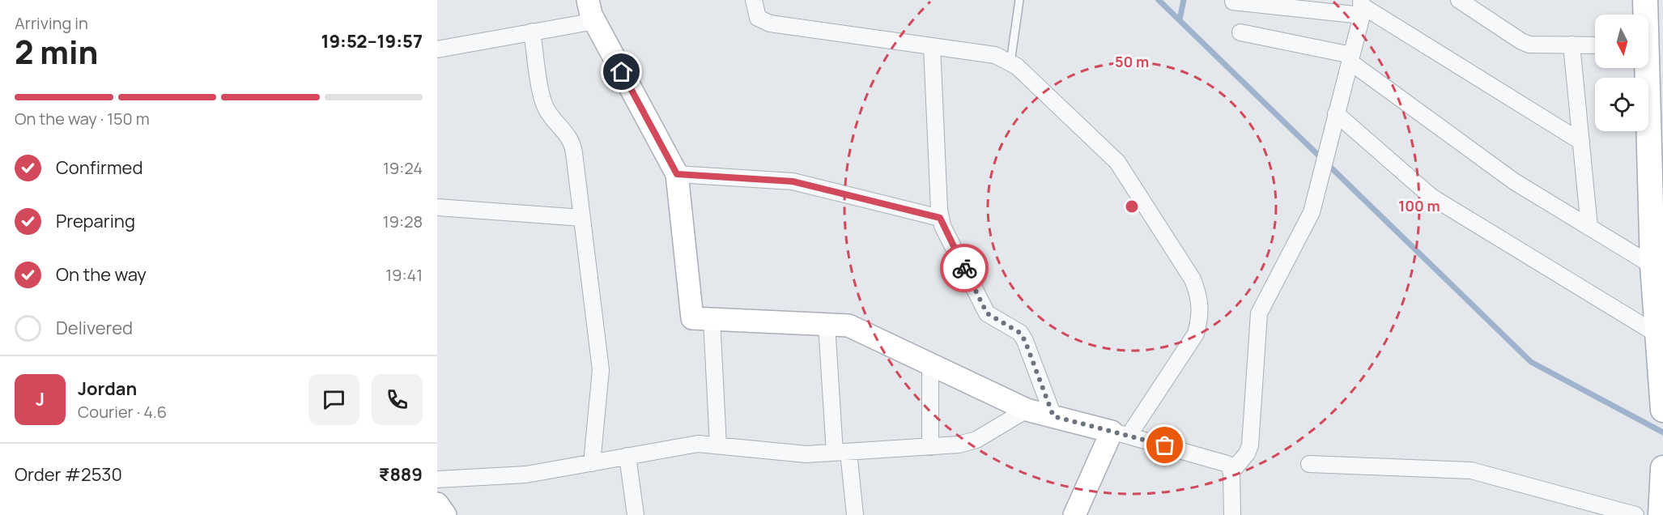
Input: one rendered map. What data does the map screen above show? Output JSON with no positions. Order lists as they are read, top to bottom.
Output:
{
  "north": "bottom",
  "page": {
    "heading": ["2 min", "Arriving in", "19:52–19:57"],
    "panel": [
      "Jordan",
      "Courier · 4.6",
      "Order #2530",
      "₹889"
    ],
    "bar": "On the way · 150 m",
    "list": [
      ["Confirmed", "19:24"],
      ["Preparing", "19:28"],
      ["On the way", "19:41"],
      "Delivered"
    ],
    "round": "J"
  },
  "rings": ["50 m", "100 m"]
}
